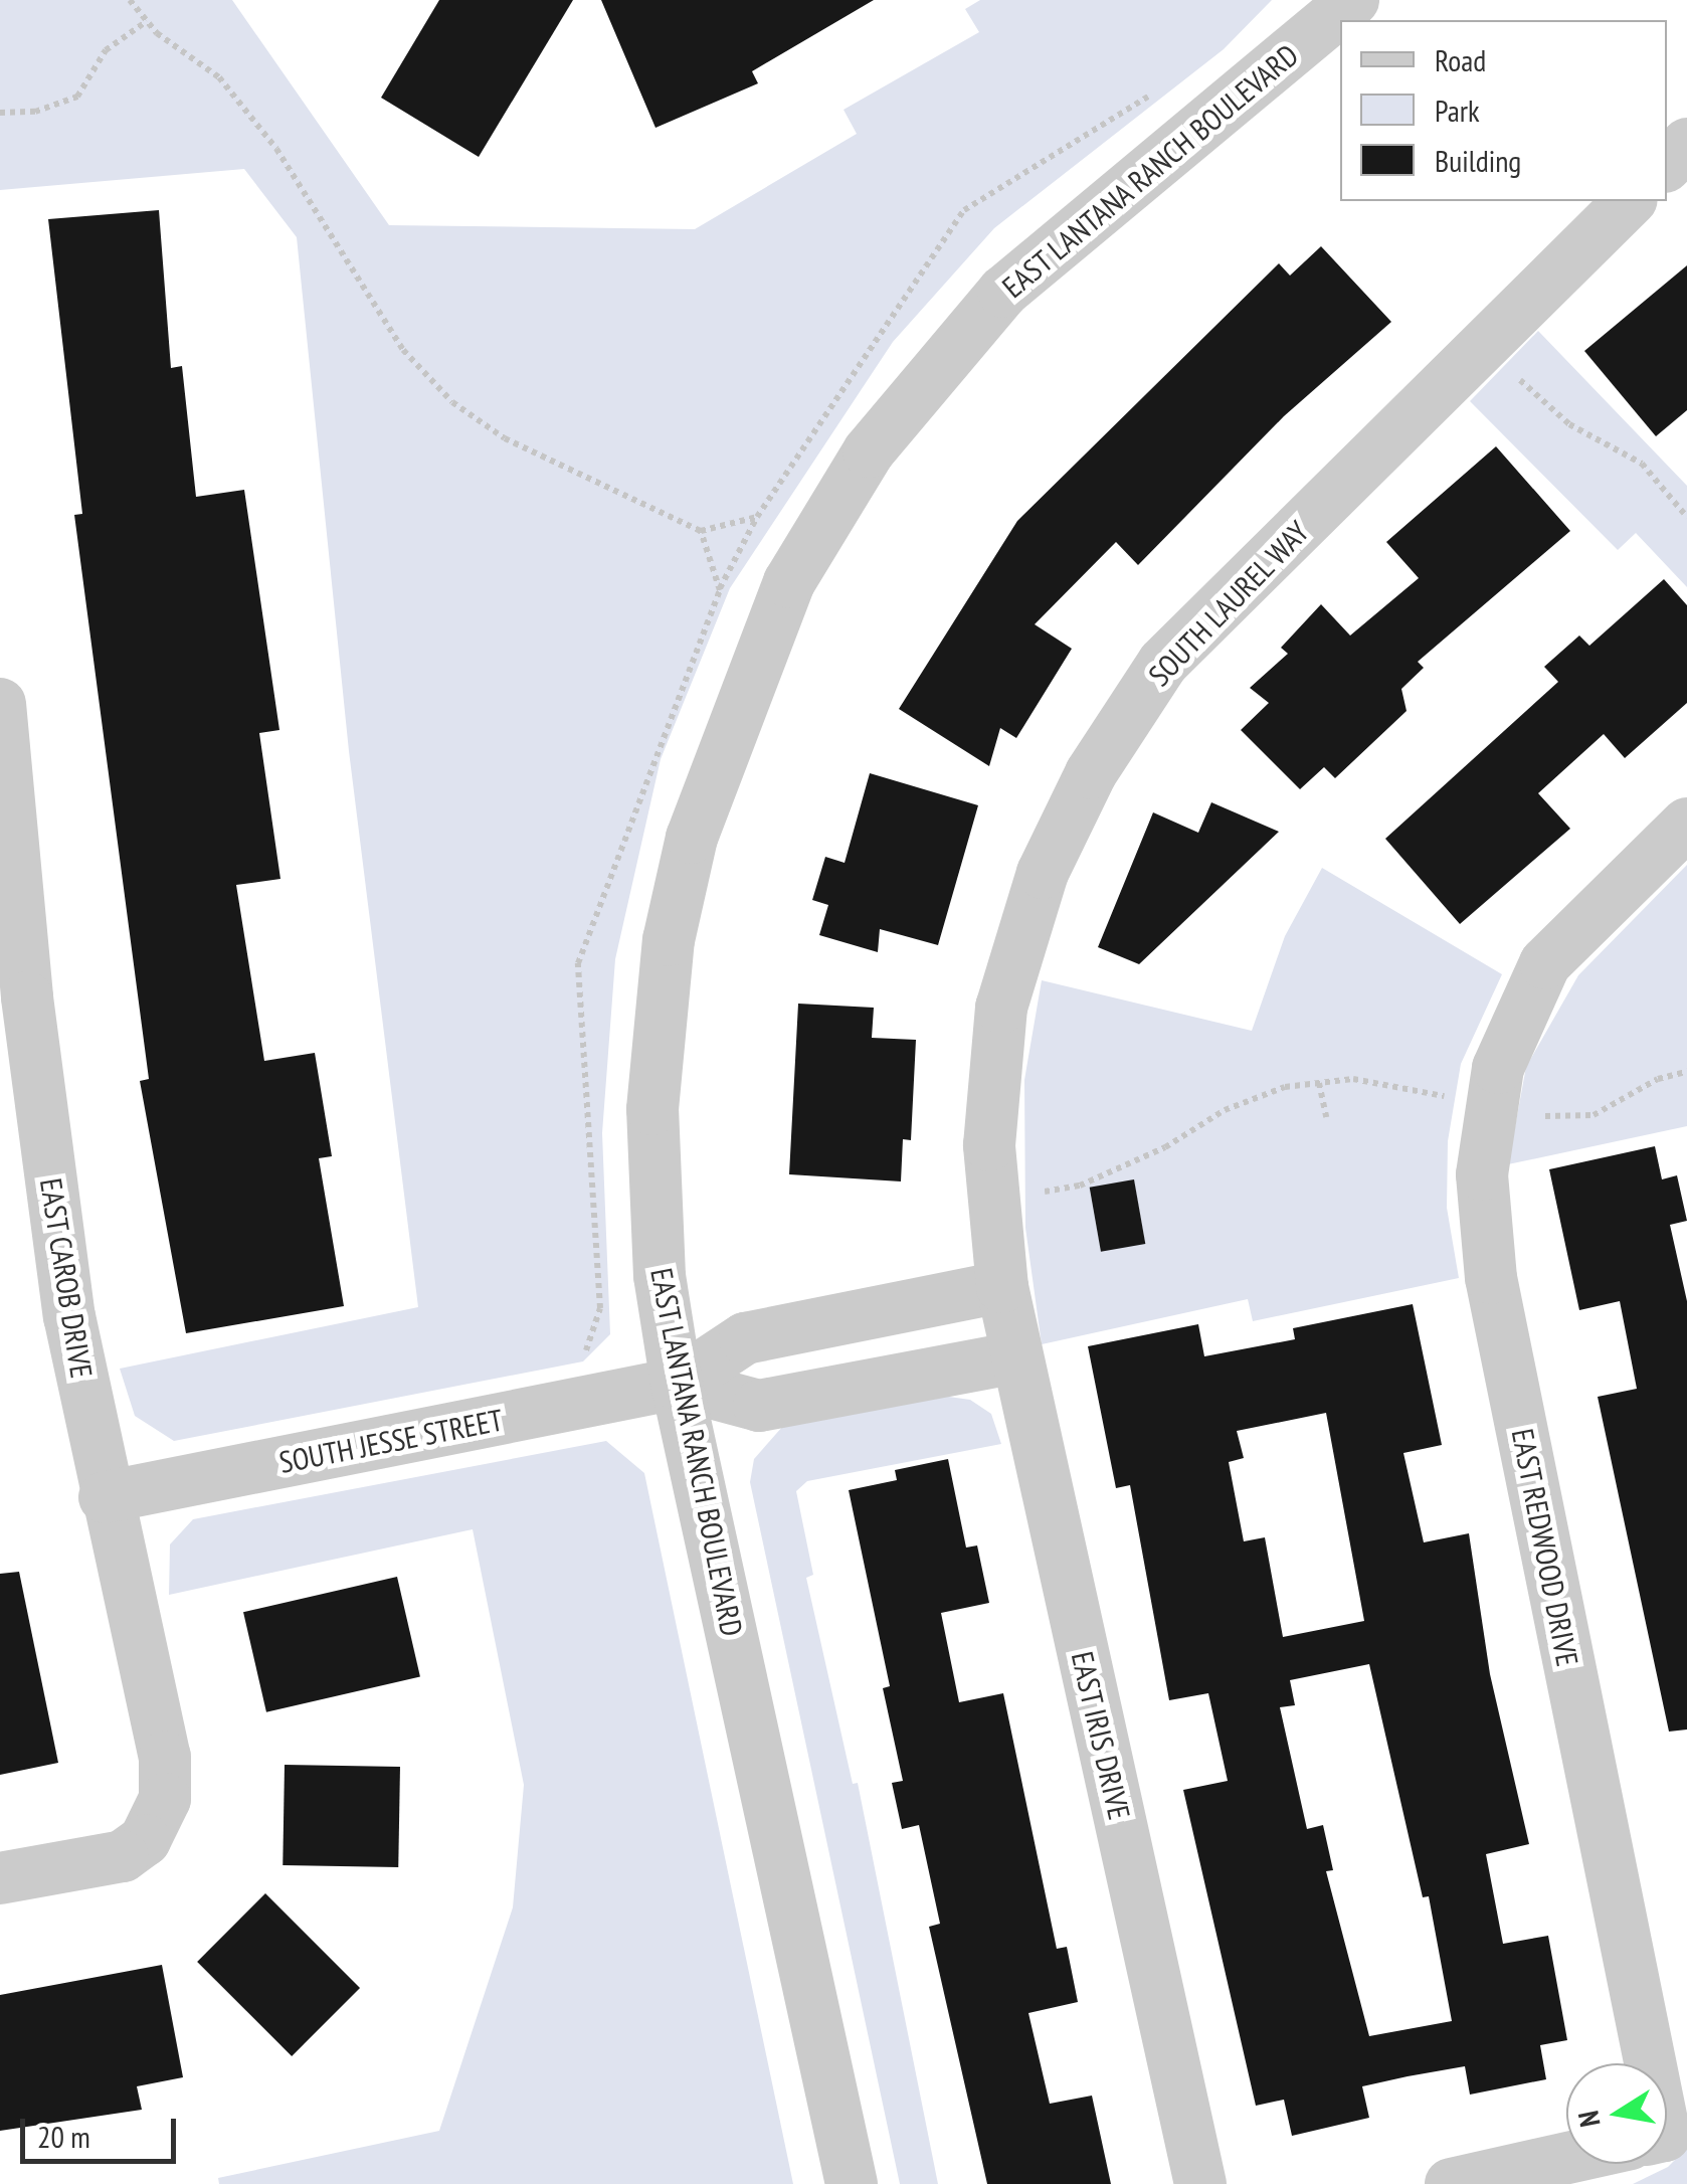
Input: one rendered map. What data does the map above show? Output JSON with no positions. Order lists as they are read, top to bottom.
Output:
{
  "streets": {
    "street": [
      "EAST LANTANA RANCH BOULEVARD",
      "SOUTH LAUREL WAY",
      "EAST CAROB DRIVE",
      "SOUTH JESSE STREET",
      "EAST REDWOOD DRIVE",
      "EAST IRIS DRIVE"
    ]
  },
  "crossings": [
    ["EAST LANTANA RANCH BOULEVARD", "SOUTH JESSE STREET"],
    ["SOUTH LAUREL WAY", "SOUTH JESSE STREET"],
    ["SOUTH LAUREL WAY", "EAST IRIS DRIVE"],
    ["EAST CAROB DRIVE", "SOUTH JESSE STREET"],
    ["SOUTH JESSE STREET", "EAST IRIS DRIVE"]
  ],
  "legend": ["Road", "Park", "Building"],
  "scale_bar": "20 m",
  "north": "left"
}
